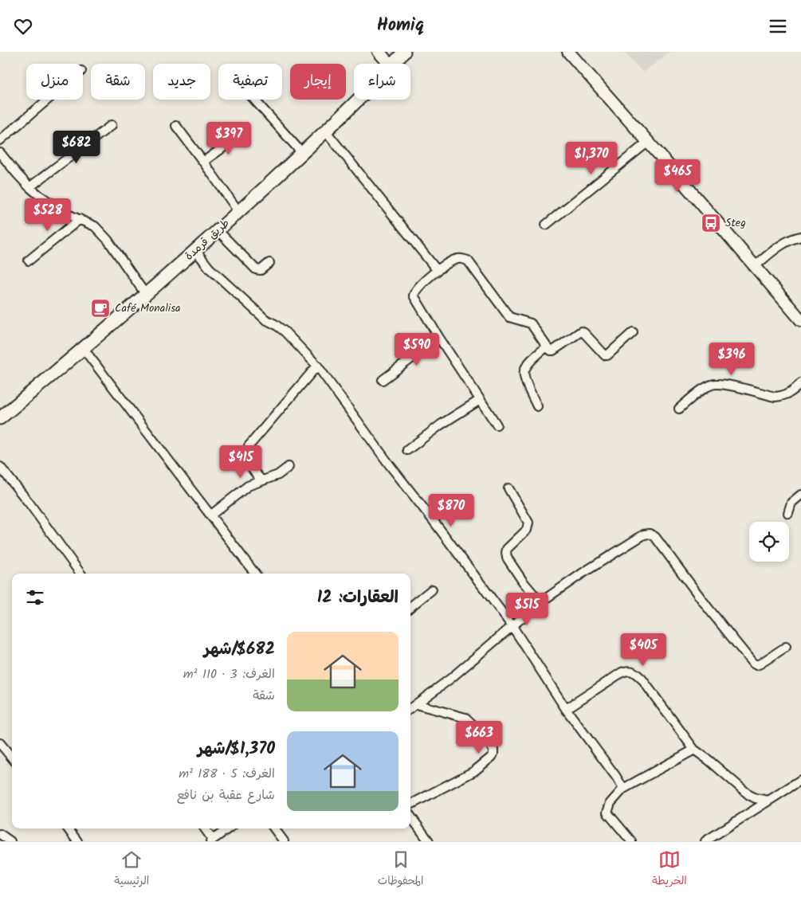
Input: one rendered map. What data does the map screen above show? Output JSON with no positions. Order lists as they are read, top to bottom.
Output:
{
  "streets": {
    "main road": ["طريق قرمدة"]
  },
  "places": {
    "bus stop": ["Steg"],
    "cafe": ["Café Monalisa"]
  },
  "page": {
    "header": "Homiq",
    "chip": [
      "شراء",
      "إيجار",
      "تصفية",
      "جديد",
      "شقة",
      "منزل"
    ],
    "price": [
      "$397",
      "$682",
      "$1,370",
      "$465",
      "$528",
      "$590",
      "$396",
      "$415",
      "$870",
      "$515",
      "$405",
      "$663"
    ],
    "heading": "العقارات: 12",
    "list": [
      {
        "name": "$682/شهر",
        "note": "الغرف: 3 · 110 m² · شقة"
      },
      {
        "name": "$1,370/شهر",
        "note": "الغرف: 5 · 188 m² · شارع عقبة بن نافع"
      }
    ],
    "tabs": ["الخريطة", "المحفوظات", "الرئيسية"]
  }
}
